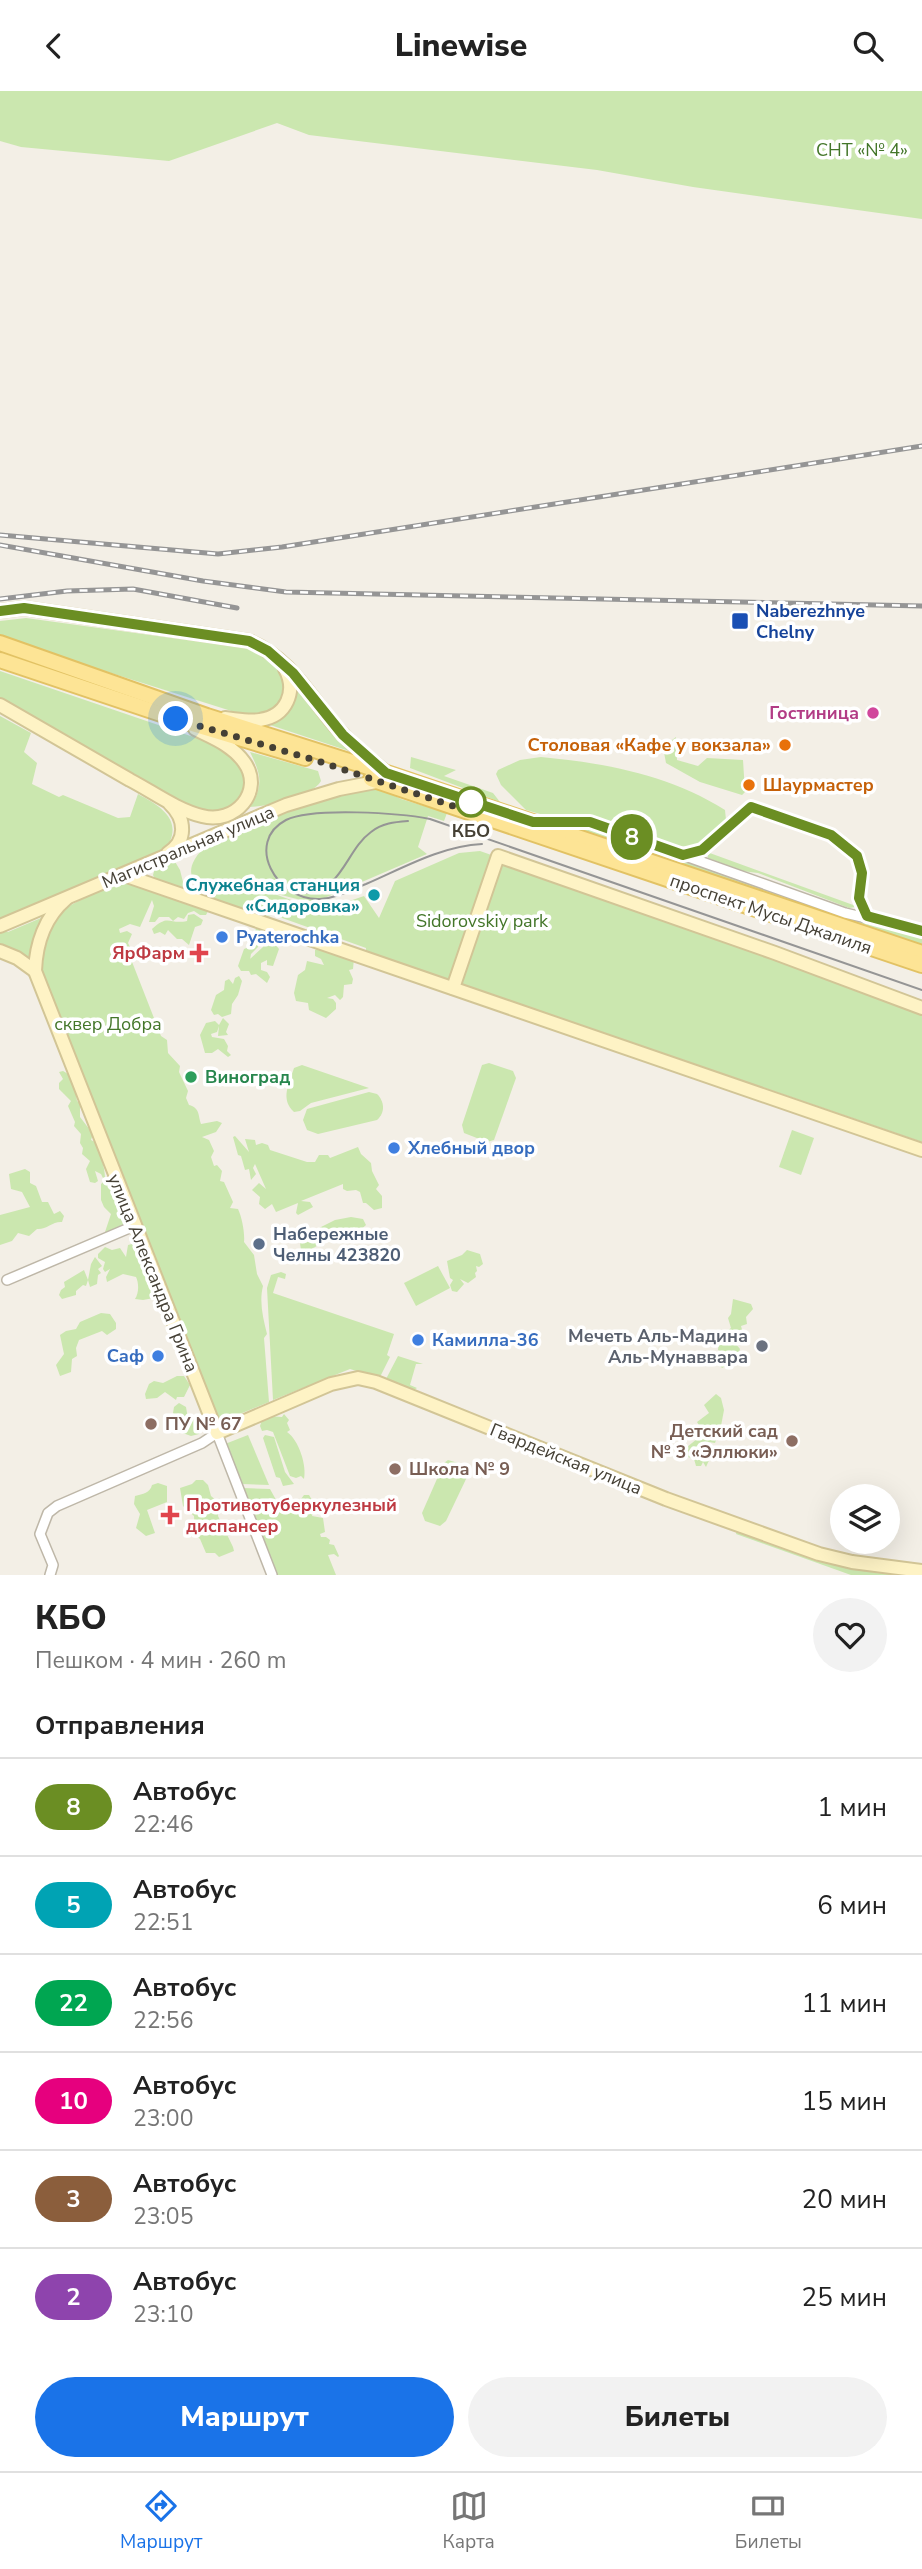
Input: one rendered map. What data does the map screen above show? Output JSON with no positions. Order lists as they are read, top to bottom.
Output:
{
  "streets": {
    "main road": ["проспект Мусы Джалиля"],
    "street": ["Магистральная улица", "улица Александра Грина", "Гвардейская улица"]
  },
  "crossings": [
    ["Магистральная улица", "проспект Мусы Джалиля"],
    ["улица Александра Грина", "Гвардейская улица"]
  ],
  "parks": ["СНТ «№ 4»", "Sidorovskiy park", "сквер Добра"],
  "places": {
    "transit": ["Naberezhnye Chelny"],
    "other": [
      "Гостиница",
      "Столовая «Кафе у вокзала»",
      "Шаурмастер",
      "КБО",
      "Служебная станция «Сидоровка»",
      "Pyaterochka",
      "Виноград",
      "Хлебный двор",
      "Набережные Челны 423820",
      "Камилла-36",
      "Мечеть Аль-Мадина Аль-Мунаввара",
      "Саф",
      "ПУ № 67",
      "Детский сад № 3 «Эллюки»",
      "Школа № 9"
    ],
    "health": ["ЯрФарм", "Противотуберкулезный диспансер"]
  },
  "lines": ["bus line 8"],
  "page": {
    "header": "Linewise",
    "on_map": "8",
    "heading": [
      ["КБО", "Пешком · 4 мин · 260 m"],
      "Отправления"
    ],
    "list": [
      {
        "mark": "8",
        "name": "Автобус",
        "note": "22:46",
        "value": "1 мин"
      },
      {
        "mark": "5",
        "name": "Автобус",
        "note": "22:51",
        "value": "6 мин"
      },
      {
        "mark": "22",
        "name": "Автобус",
        "note": "22:56",
        "value": "11 мин"
      },
      {
        "mark": "10",
        "name": "Автобус",
        "note": "23:00",
        "value": "15 мин"
      },
      {
        "mark": "3",
        "name": "Автобус",
        "note": "23:05",
        "value": "20 мин"
      },
      {
        "mark": "2",
        "name": "Автобус",
        "note": "23:10",
        "value": "25 мин"
      }
    ],
    "buttons": ["Маршрут", "Билеты"],
    "tabs": ["Маршрут", "Карта", "Билеты"]
  }
}
